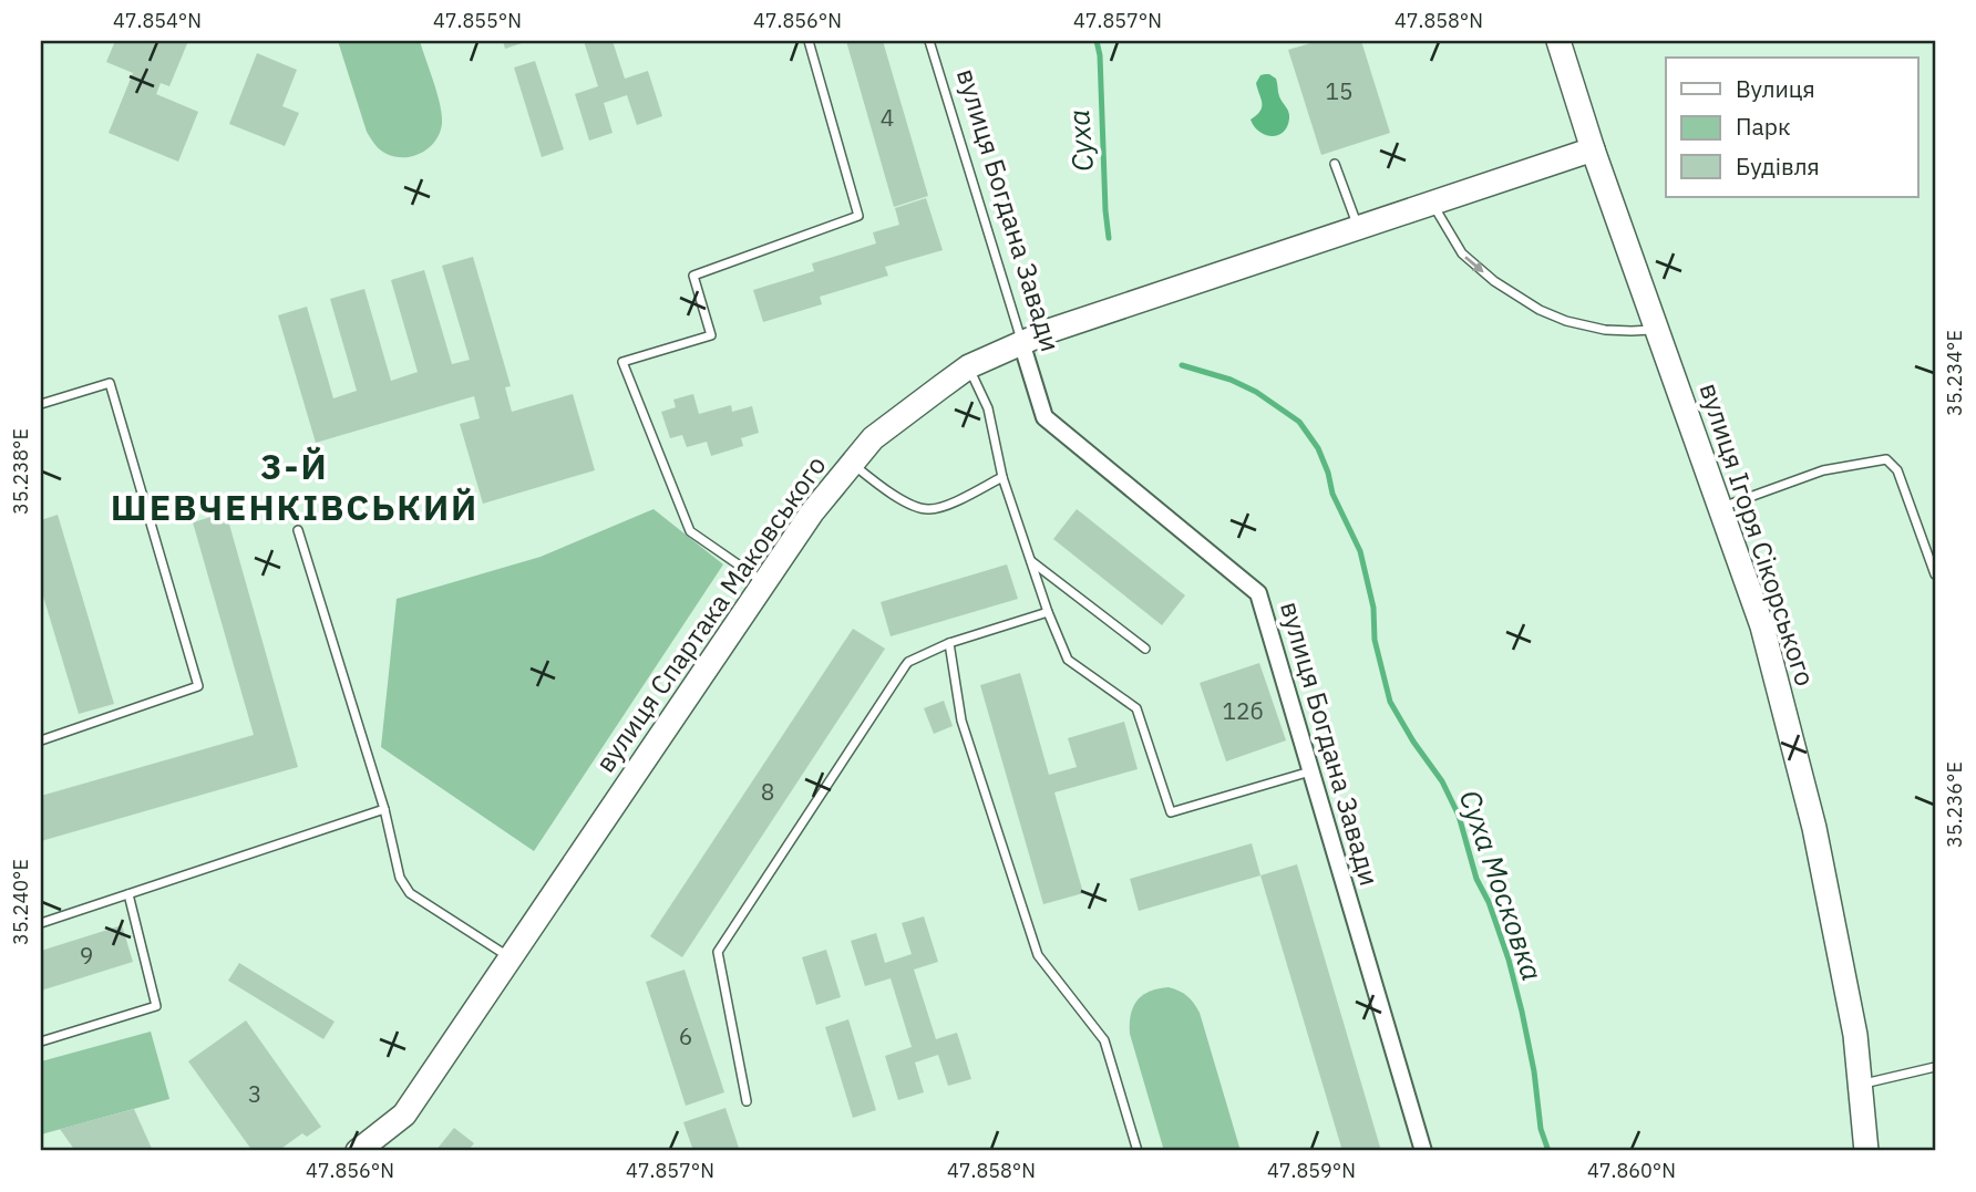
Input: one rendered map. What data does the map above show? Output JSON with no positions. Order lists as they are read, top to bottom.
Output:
{
  "streets": {
    "street": ["вулиця Богдана Завади", "вулиця Ігоря Сікорського", "вулиця Спартака Маковського"]
  },
  "crossings": [
    ["вулиця Богдана Завади", "вулиця Спартака Маковського"],
    ["вулиця Ігоря Сікорського", "вулиця Спартака Маковського"]
  ],
  "districts": ["3-Й ШЕВЧЕНКІВСЬКИЙ"],
  "water": ["Суха", "Суха Московка"],
  "house_numbers": [
    "15",
    "4",
    "12б",
    "8",
    "9",
    "6",
    "3"
  ],
  "legend": ["Вулиця", "Парк", "Будівля"],
  "coordinates": [
    "47.854°N",
    "47.855°N",
    "47.856°N",
    "47.857°N",
    "47.858°N",
    "35.234°E",
    "35.238°E",
    "35.236°E",
    "35.240°E",
    "47.859°N",
    "47.860°N"
  ]
}
